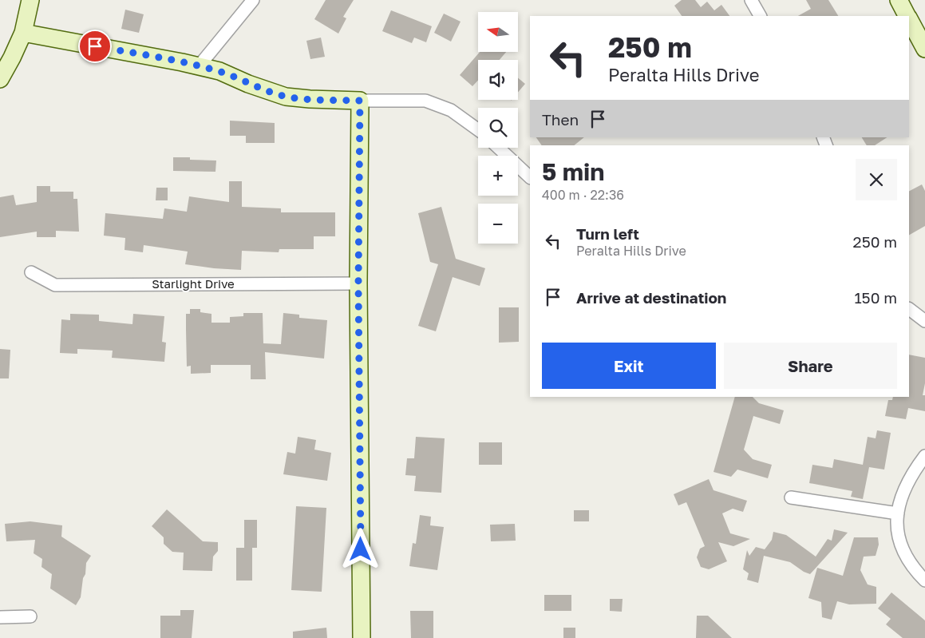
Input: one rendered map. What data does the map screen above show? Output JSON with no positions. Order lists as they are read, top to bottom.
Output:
{
  "streets": {
    "street": ["Starlight Drive"]
  },
  "north": "left",
  "page": {
    "map_buttons": ["+", "−"],
    "turn": ["250 m", "Peralta Hills Drive"],
    "then": "Then",
    "heading": ["5 min", "400 m · 22:36"],
    "list": [
      {
        "name": "Turn left",
        "note": "Peralta Hills Drive",
        "value": "250 m"
      },
      {
        "name": "Arrive at destination",
        "value": "150 m"
      }
    ],
    "buttons": ["Exit", "Share"]
  }
}
